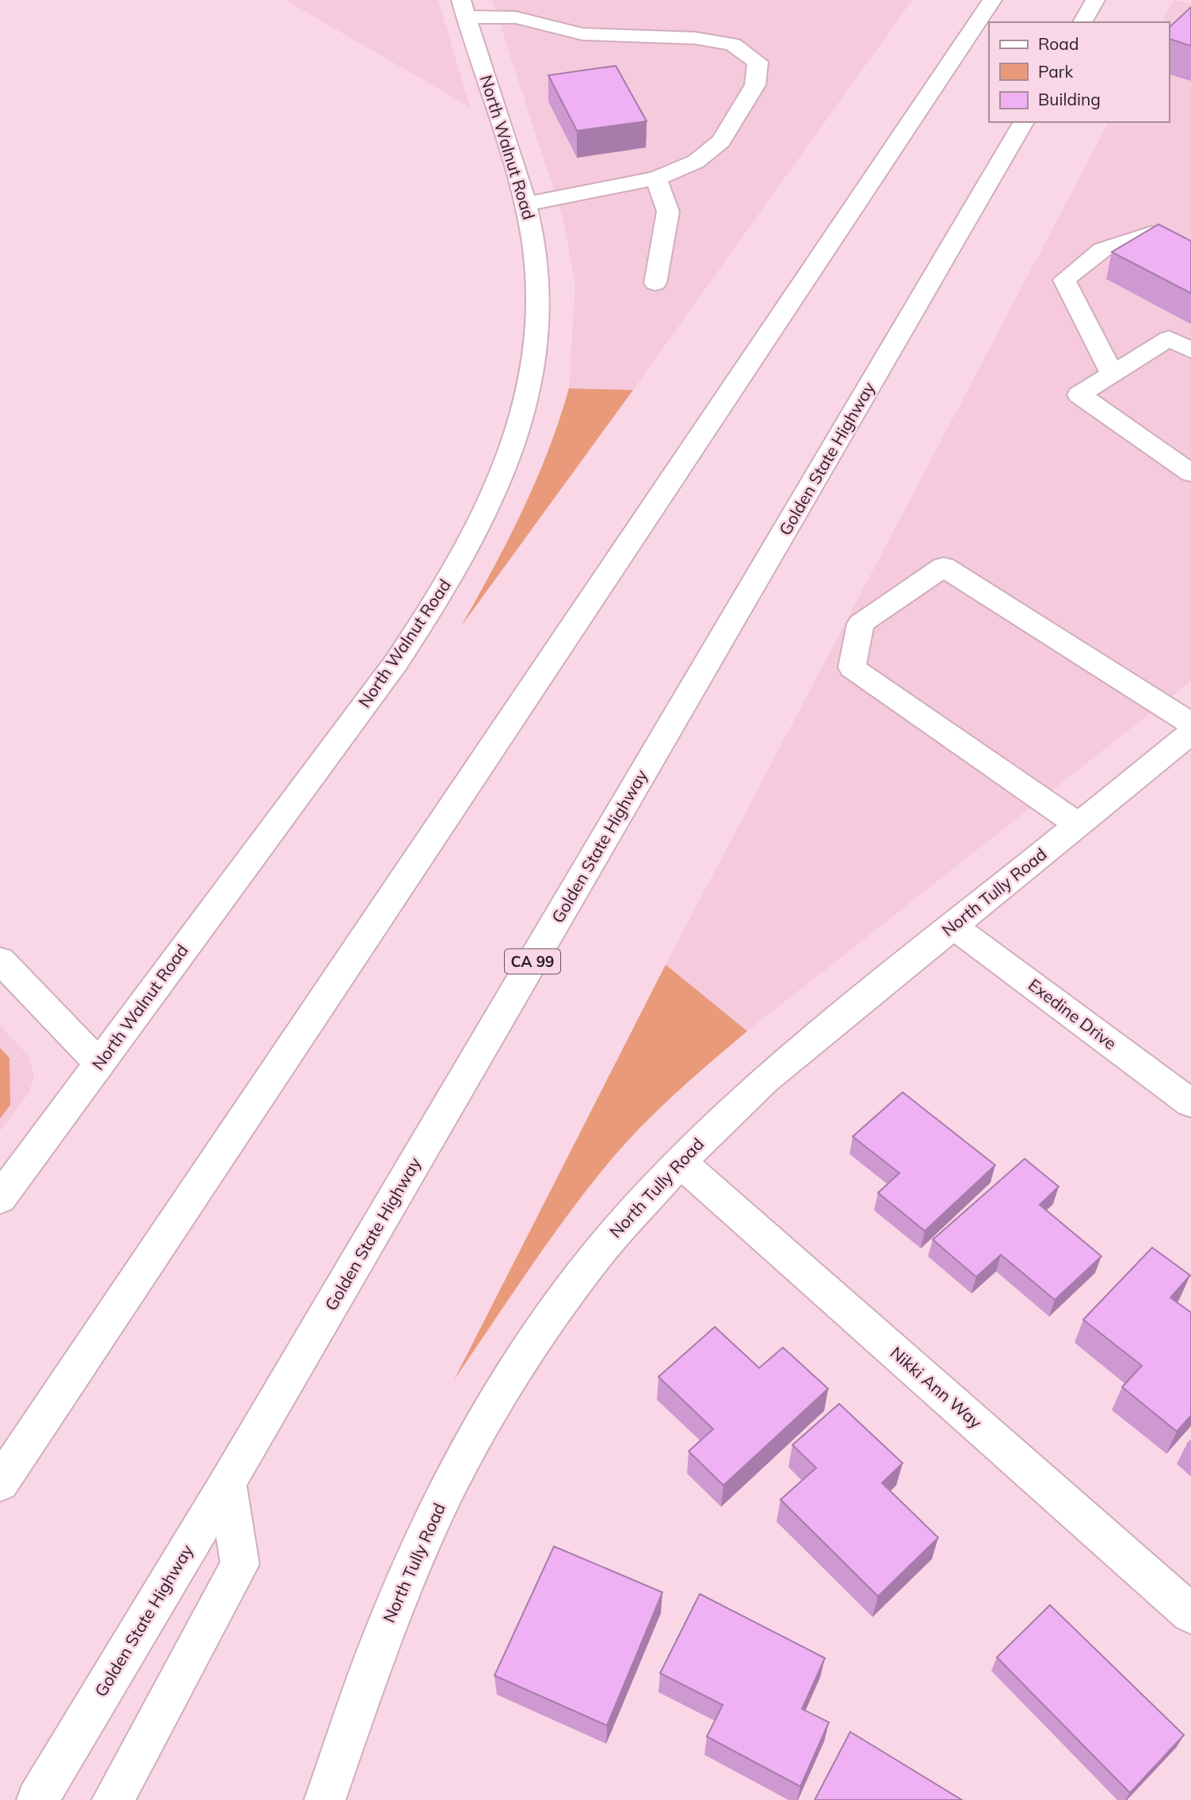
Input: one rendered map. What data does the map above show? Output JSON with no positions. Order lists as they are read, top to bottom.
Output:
{
  "streets": {
    "main road": [
      "North Walnut Road",
      "Golden State Highway",
      "North Tully Road",
      "CA 99",
      "Exedine Drive",
      "Nikki Ann Way"
    ]
  },
  "crossings": [
    ["North Tully Road", "Exedine Drive"],
    ["North Tully Road", "Nikki Ann Way"]
  ],
  "legend": ["Road", "Park", "Building"]
}
